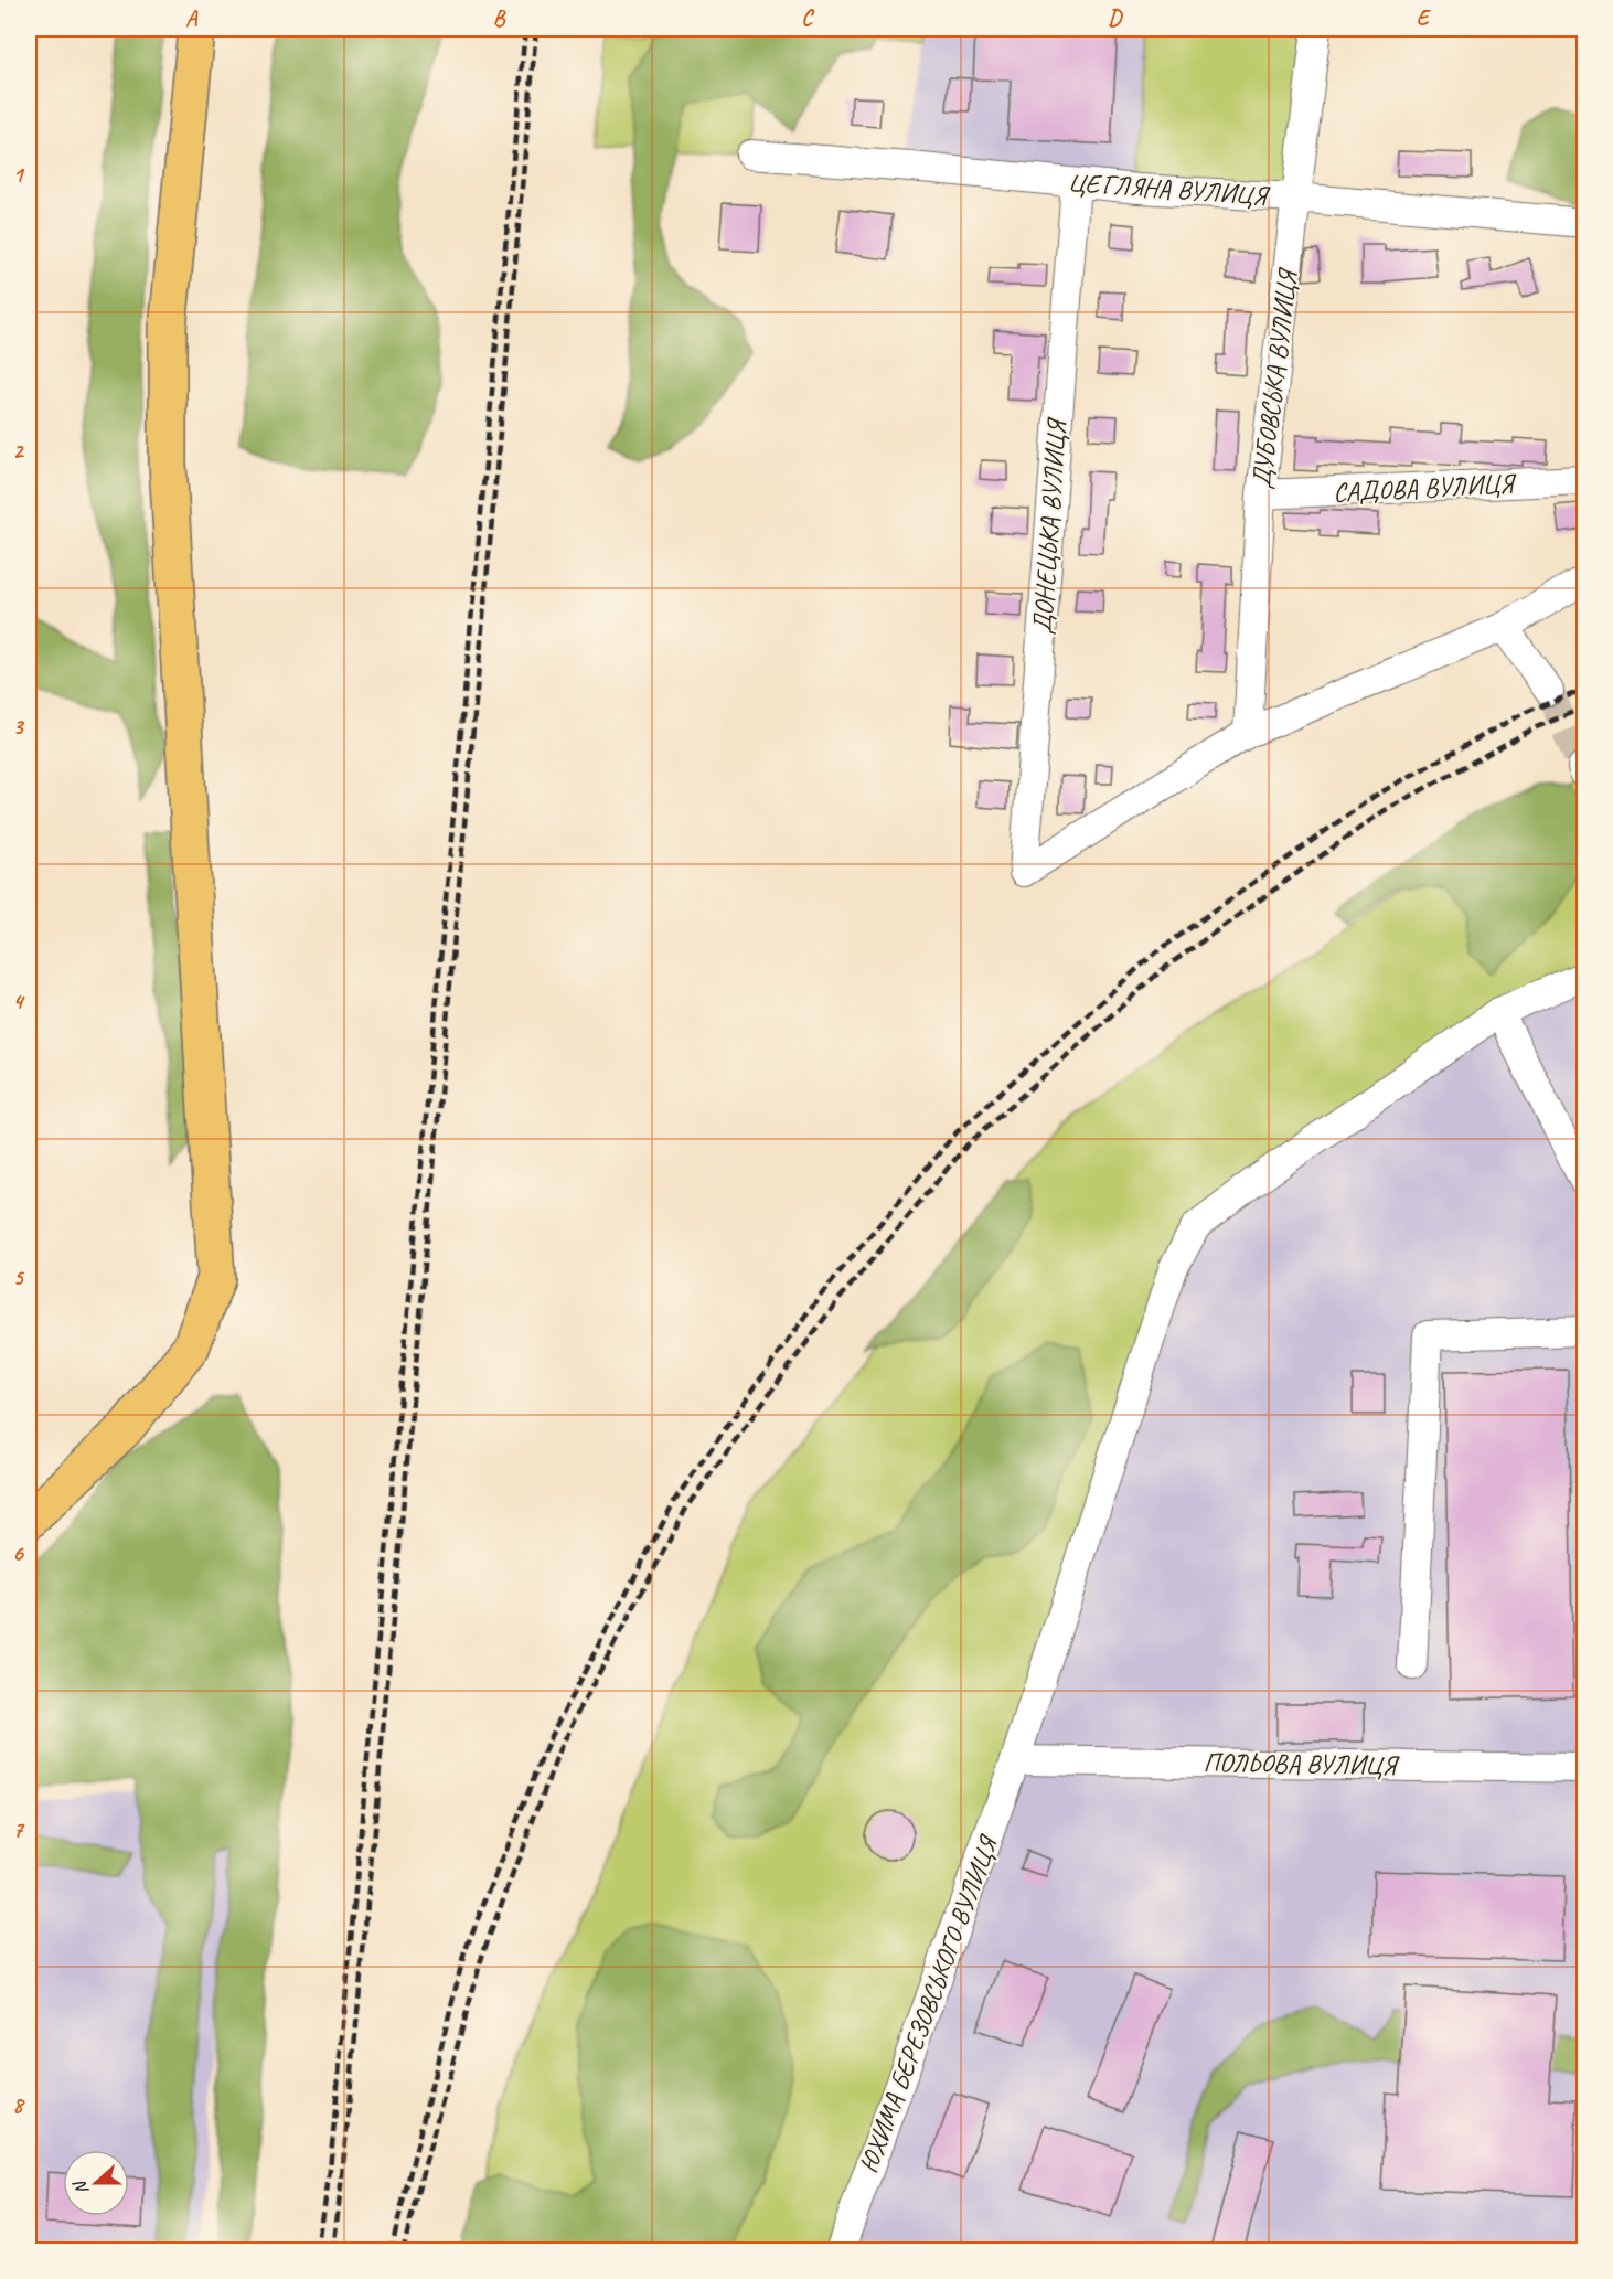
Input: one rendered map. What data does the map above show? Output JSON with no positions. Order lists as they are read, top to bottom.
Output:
{
  "streets": {
    "street": [
      "ЦЕГЛЯНА ВУЛИЦЯ",
      "ДУБОВСЬКА ВУЛИЦЯ",
      "САДОВА ВУЛИЦЯ",
      "ДОНЕЦЬКА ВУЛИЦЯ",
      "ПОЛЬОВА ВУЛИЦЯ",
      "ЮХИМА БЕРЕЗОВСЬКОГО ВУЛИЦЯ"
    ]
  },
  "crossings": [
    ["ЦЕГЛЯНА ВУЛИЦЯ", "ДУБОВСЬКА ВУЛИЦЯ"],
    ["ЦЕГЛЯНА ВУЛИЦЯ", "ДОНЕЦЬКА ВУЛИЦЯ"],
    ["ДУБОВСЬКА ВУЛИЦЯ", "САДОВА ВУЛИЦЯ"],
    ["ДУБОВСЬКА ВУЛИЦЯ", "ДОНЕЦЬКА ВУЛИЦЯ"],
    ["ПОЛЬОВА ВУЛИЦЯ", "ЮХИМА БЕРЕЗОВСЬКОГО ВУЛИЦЯ"]
  ],
  "north": "left",
  "grid": {
    "columns": [
      "A",
      "B",
      "C",
      "D",
      "E"
    ],
    "rows": [
      "1",
      "2",
      "3",
      "4",
      "5",
      "6",
      "7",
      "8"
    ]
  }
}
